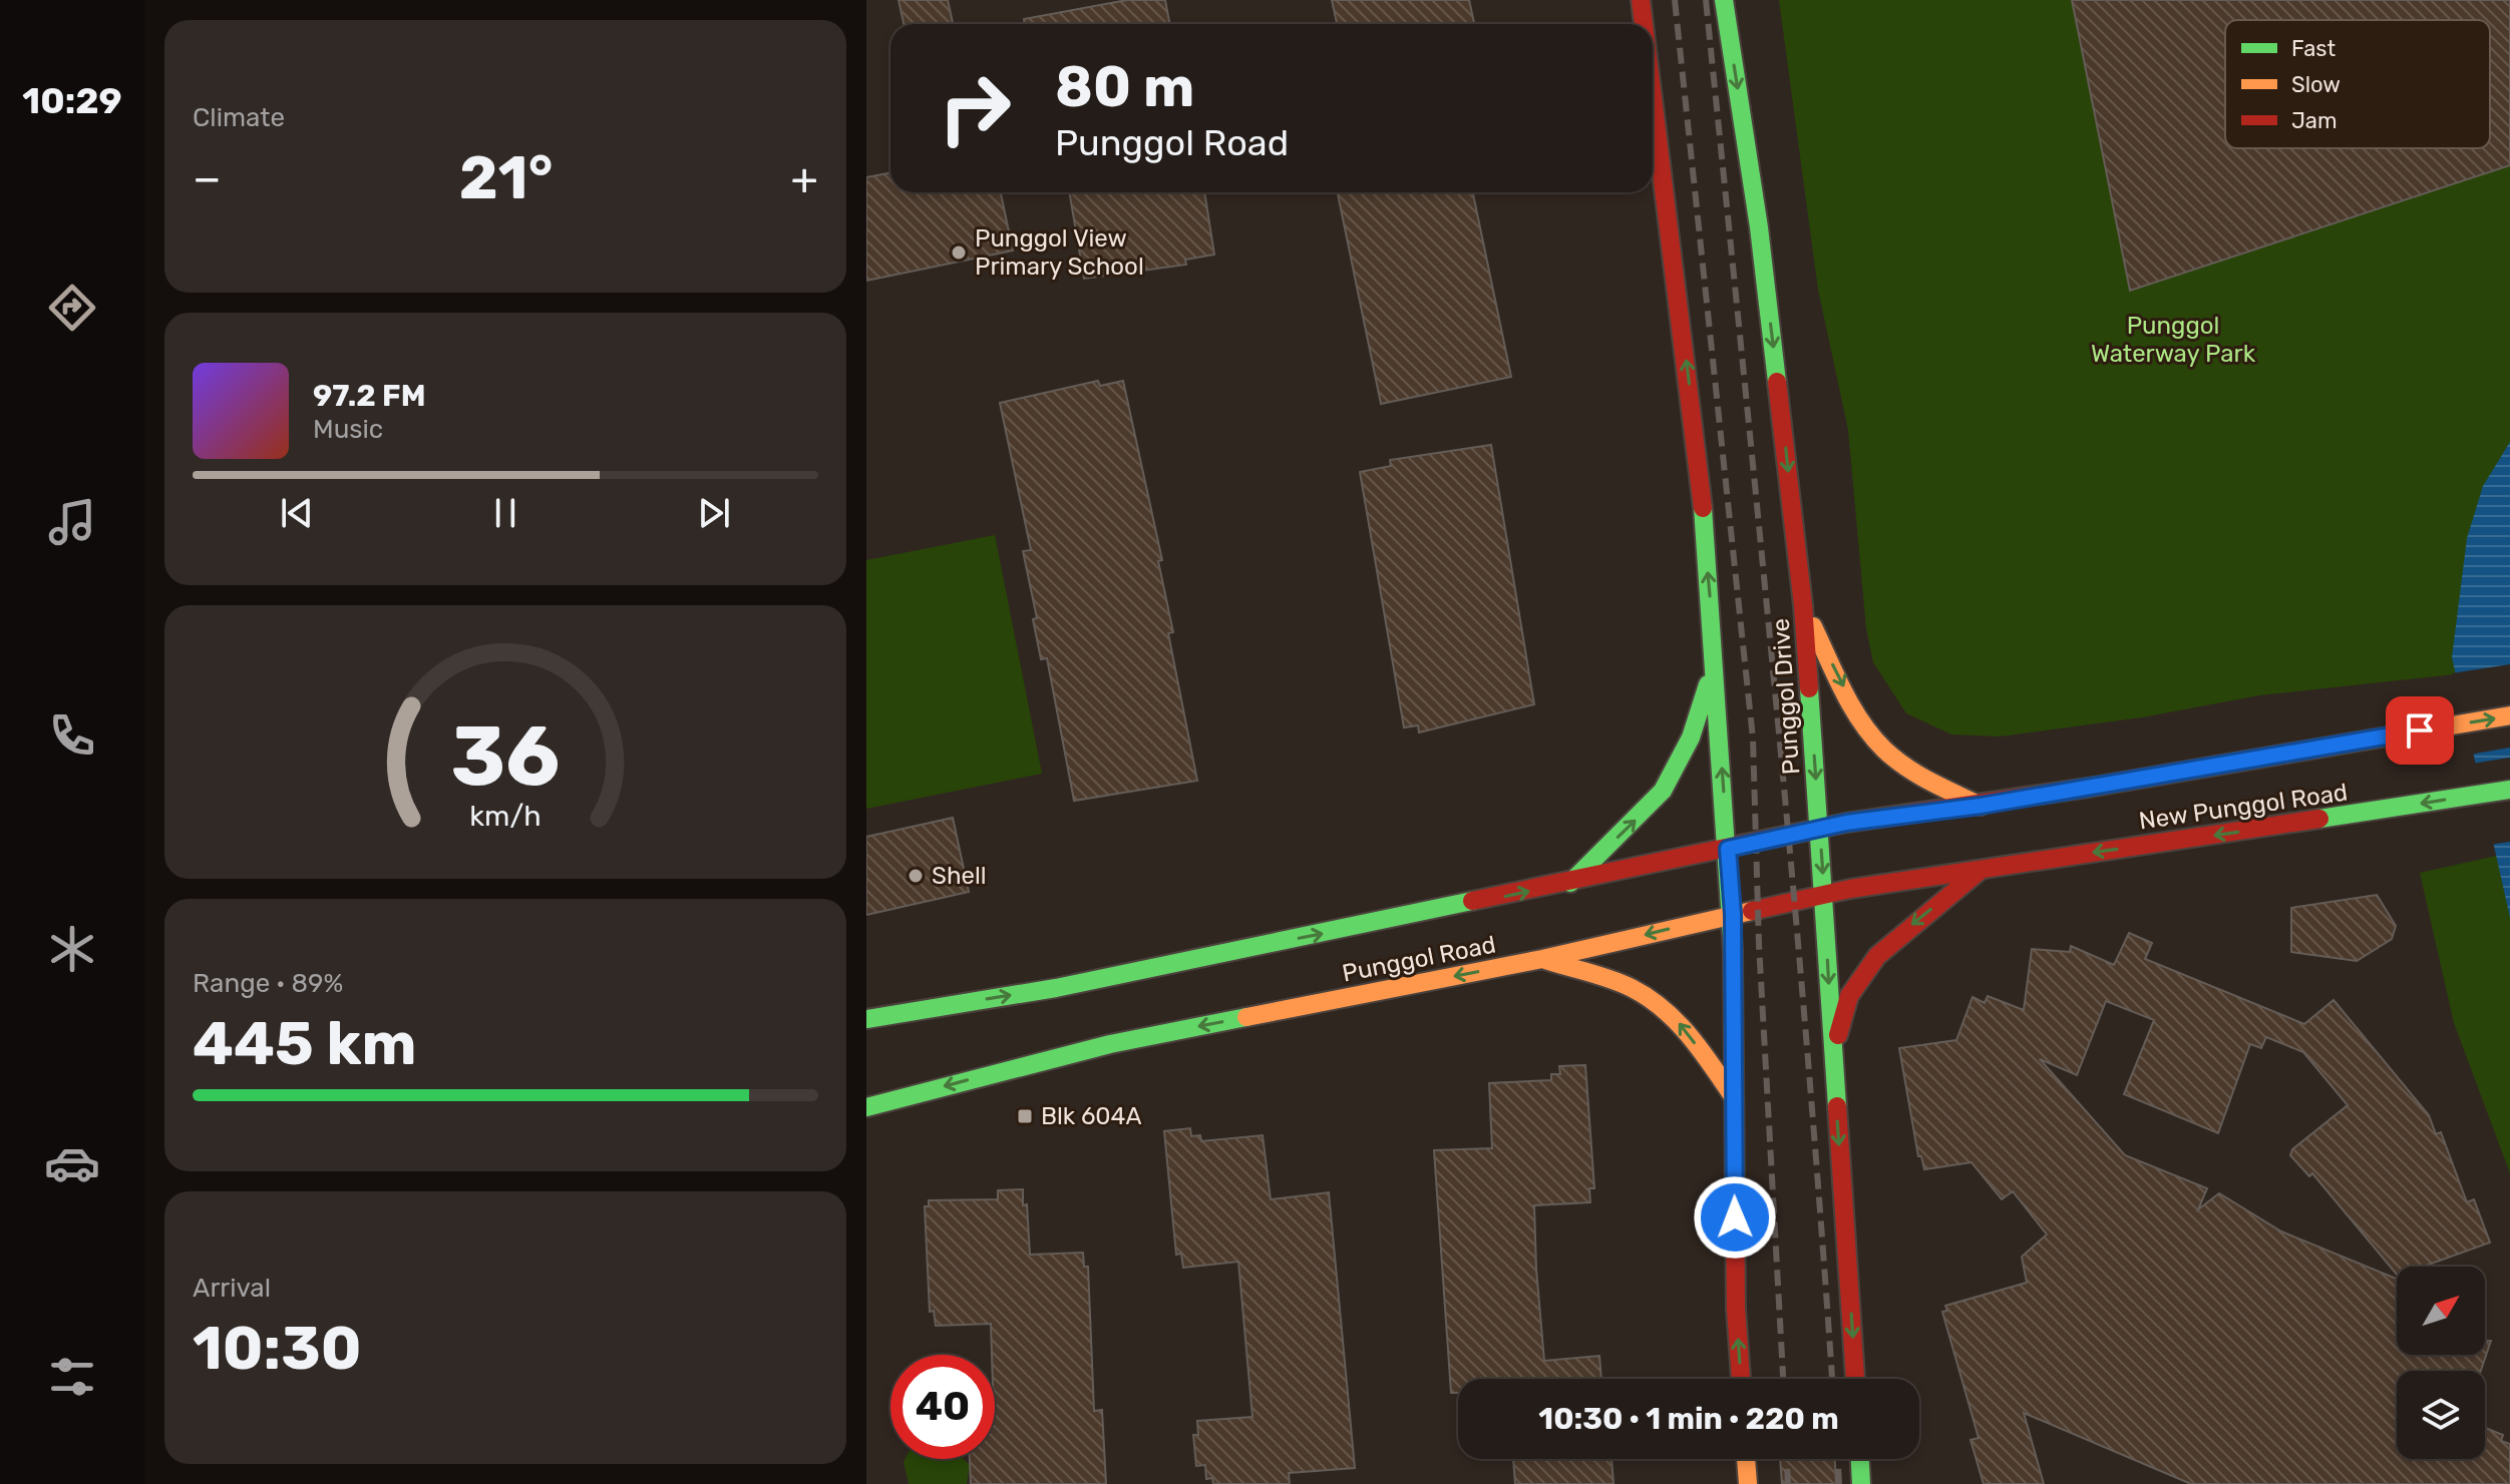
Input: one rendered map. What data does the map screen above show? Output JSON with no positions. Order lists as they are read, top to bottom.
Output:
{
  "streets": {
    "main road": ["Punggol Drive", "New Punggol Road", "Punggol Road"]
  },
  "crossings": [
    ["Punggol Drive", "Punggol Road"],
    ["New Punggol Road", "Punggol Road"]
  ],
  "parks": ["Punggol Waterway Park"],
  "places": {
    "other": ["Punggol View Primary School", "Shell"],
    "transit": ["Blk 604A"]
  },
  "legend": ["Fast", "Slow", "Jam"],
  "north": "top right",
  "page": {
    "tabs": "10:29",
    "tile": [
      "Climate",
      ["Range · 89%", "445 km"],
      ["Arrival", "10:30"]
    ],
    "turn": ["80 m", "Punggol Road"],
    "heat": ["−", "21°", "+"],
    "song": ["97.2 FM", "Music"],
    "limit": "40",
    "trip": "10:30 · 1 min · 220 m",
    "gauge": ["36", "km/h"]
  }
}
